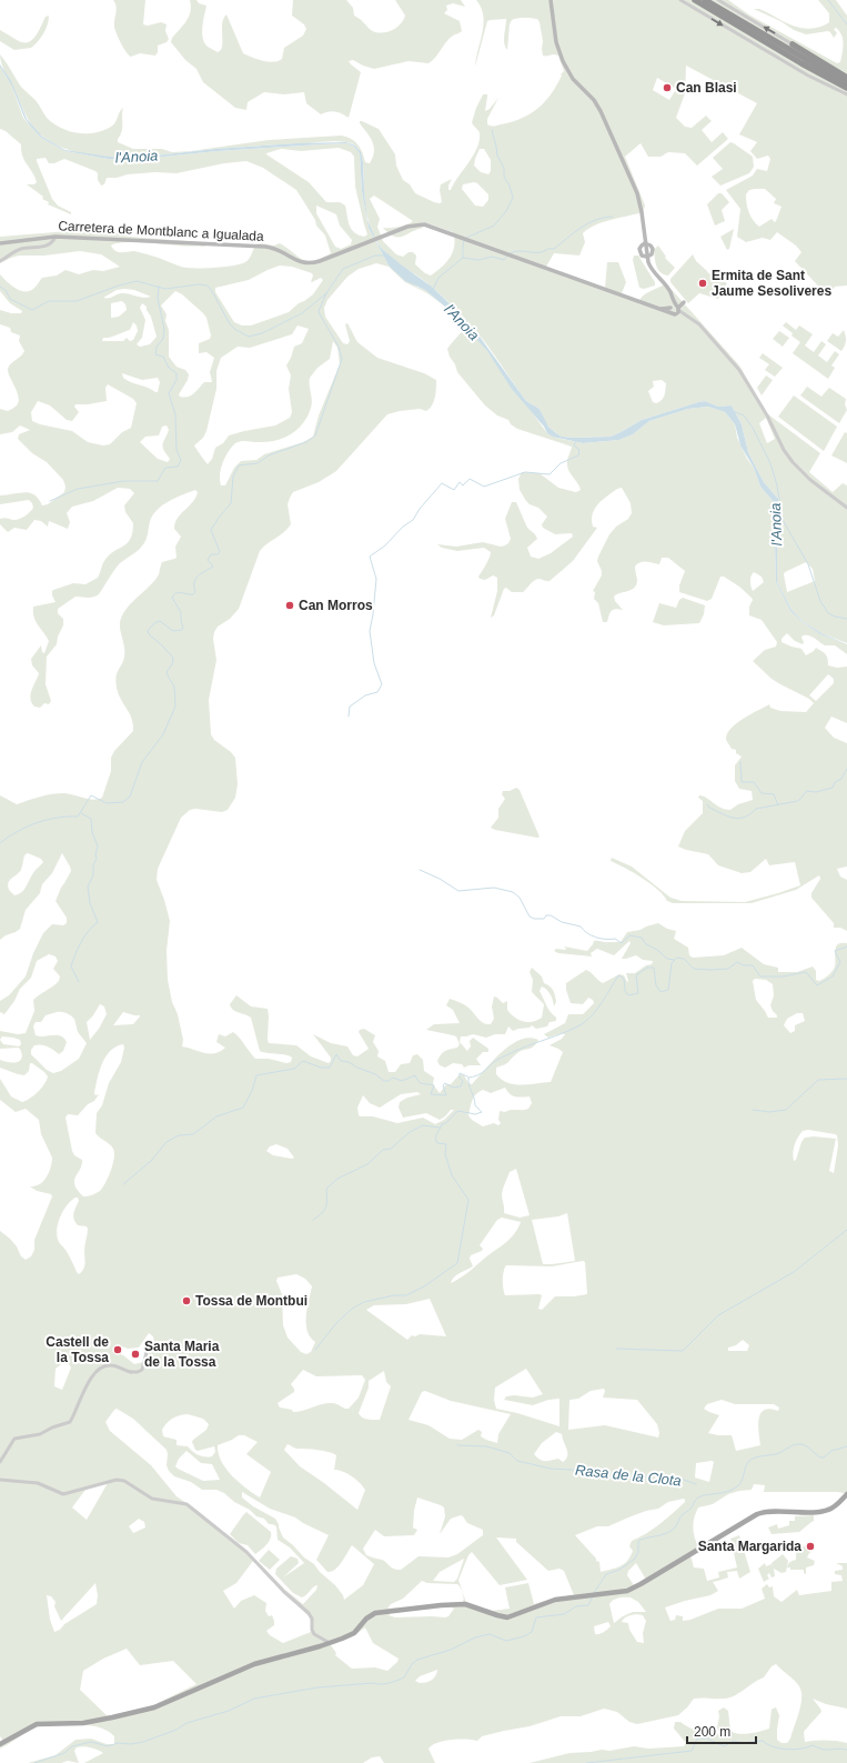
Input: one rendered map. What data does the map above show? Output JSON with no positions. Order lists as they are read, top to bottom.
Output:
{
  "streets": {
    "main road": ["Carretera de Montblanc a Igualada"]
  },
  "water": ["l'Anoia", "Rasa de la Clota"],
  "places": [
    "Can Blasi",
    "Ermita de Sant Jaume Sesoliveres",
    "Can Morros",
    "Tossa de Montbui",
    "Castell de la Tossa",
    "Santa Maria de la Tossa",
    "Santa Margarida"
  ],
  "scale_bar": "200 m"
}
